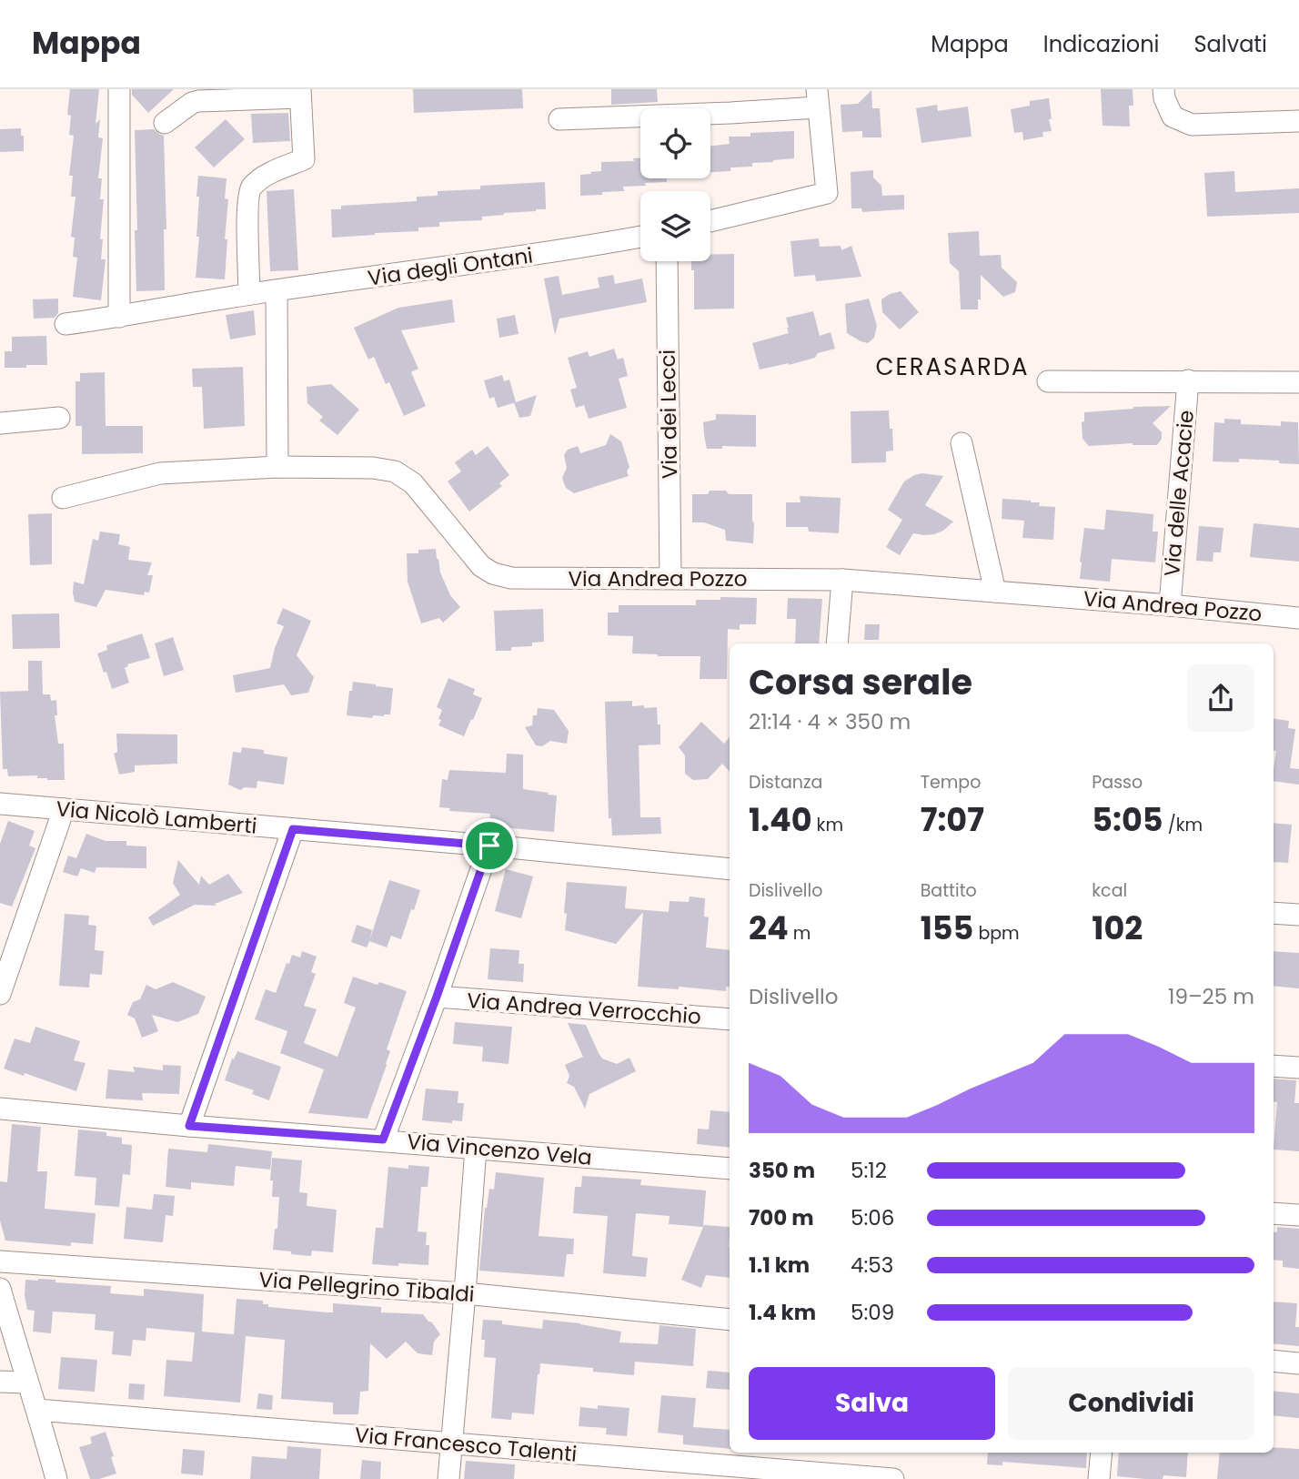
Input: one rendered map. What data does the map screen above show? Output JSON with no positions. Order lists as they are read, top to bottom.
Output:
{
  "streets": {
    "street": [
      "Via degli Ontani",
      "Via dei Lecci",
      "Via delle Acacie",
      "Via Andrea Pozzo",
      "Via Nicolò Lamberti",
      "Via Andrea Verrocchio",
      "Via Vincenzo Vela",
      "Via Pellegrino Tibaldi",
      "Via Francesco Talenti"
    ]
  },
  "crossings": [
    ["Via dei Lecci", "Via Andrea Pozzo"],
    ["Via delle Acacie", "Via Andrea Pozzo"]
  ],
  "districts": ["CERASARDA"],
  "page": {
    "header": "Mappa",
    "nav": ["Mappa", "Indicazioni", "Salvati"],
    "heading": ["Corsa serale", "21:14 · 4 × 350 m"],
    "stats": [
      ["Distanza", "1.40 km"],
      ["Tempo", "7:07"],
      ["Passo", "5:05 /km"],
      ["Dislivello", "24 m"],
      ["Battito", "155 bpm"],
      ["kcal", "102"]
    ],
    "chart": ["Dislivello", "19–25 m"],
    "list": [
      {
        "name": "350 m",
        "note": "5:12"
      },
      {
        "name": "700 m",
        "note": "5:06"
      },
      {
        "name": "1.1 km",
        "note": "4:53"
      },
      {
        "name": "1.4 km",
        "note": "5:09"
      }
    ],
    "buttons": ["Salva", "Condividi"]
  }
}
